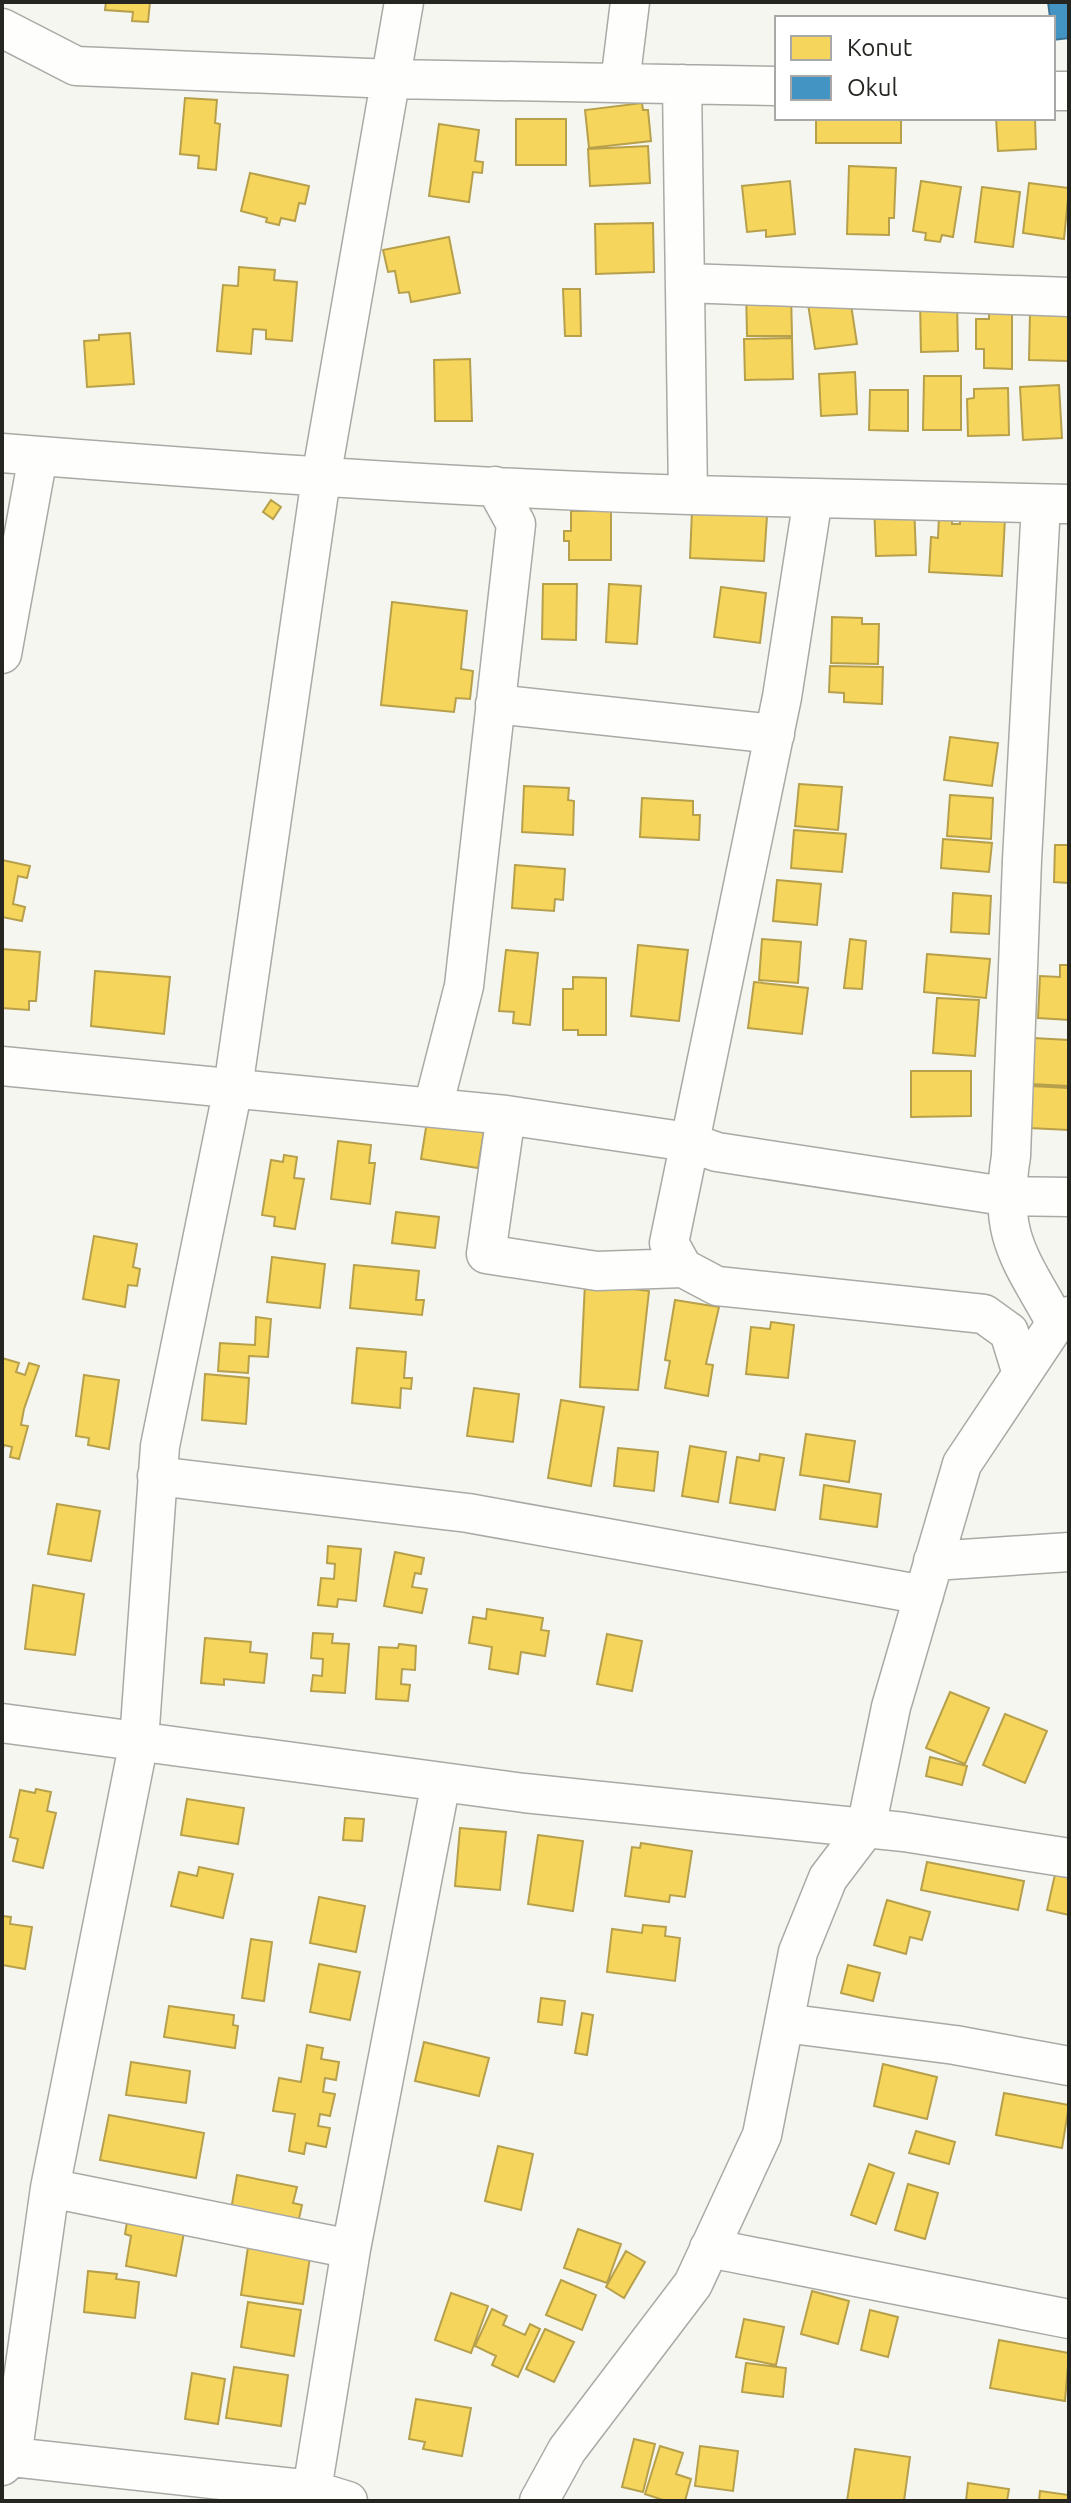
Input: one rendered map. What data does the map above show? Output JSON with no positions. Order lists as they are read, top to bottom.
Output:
{
  "legend": ["Konut", "Okul"]
}
